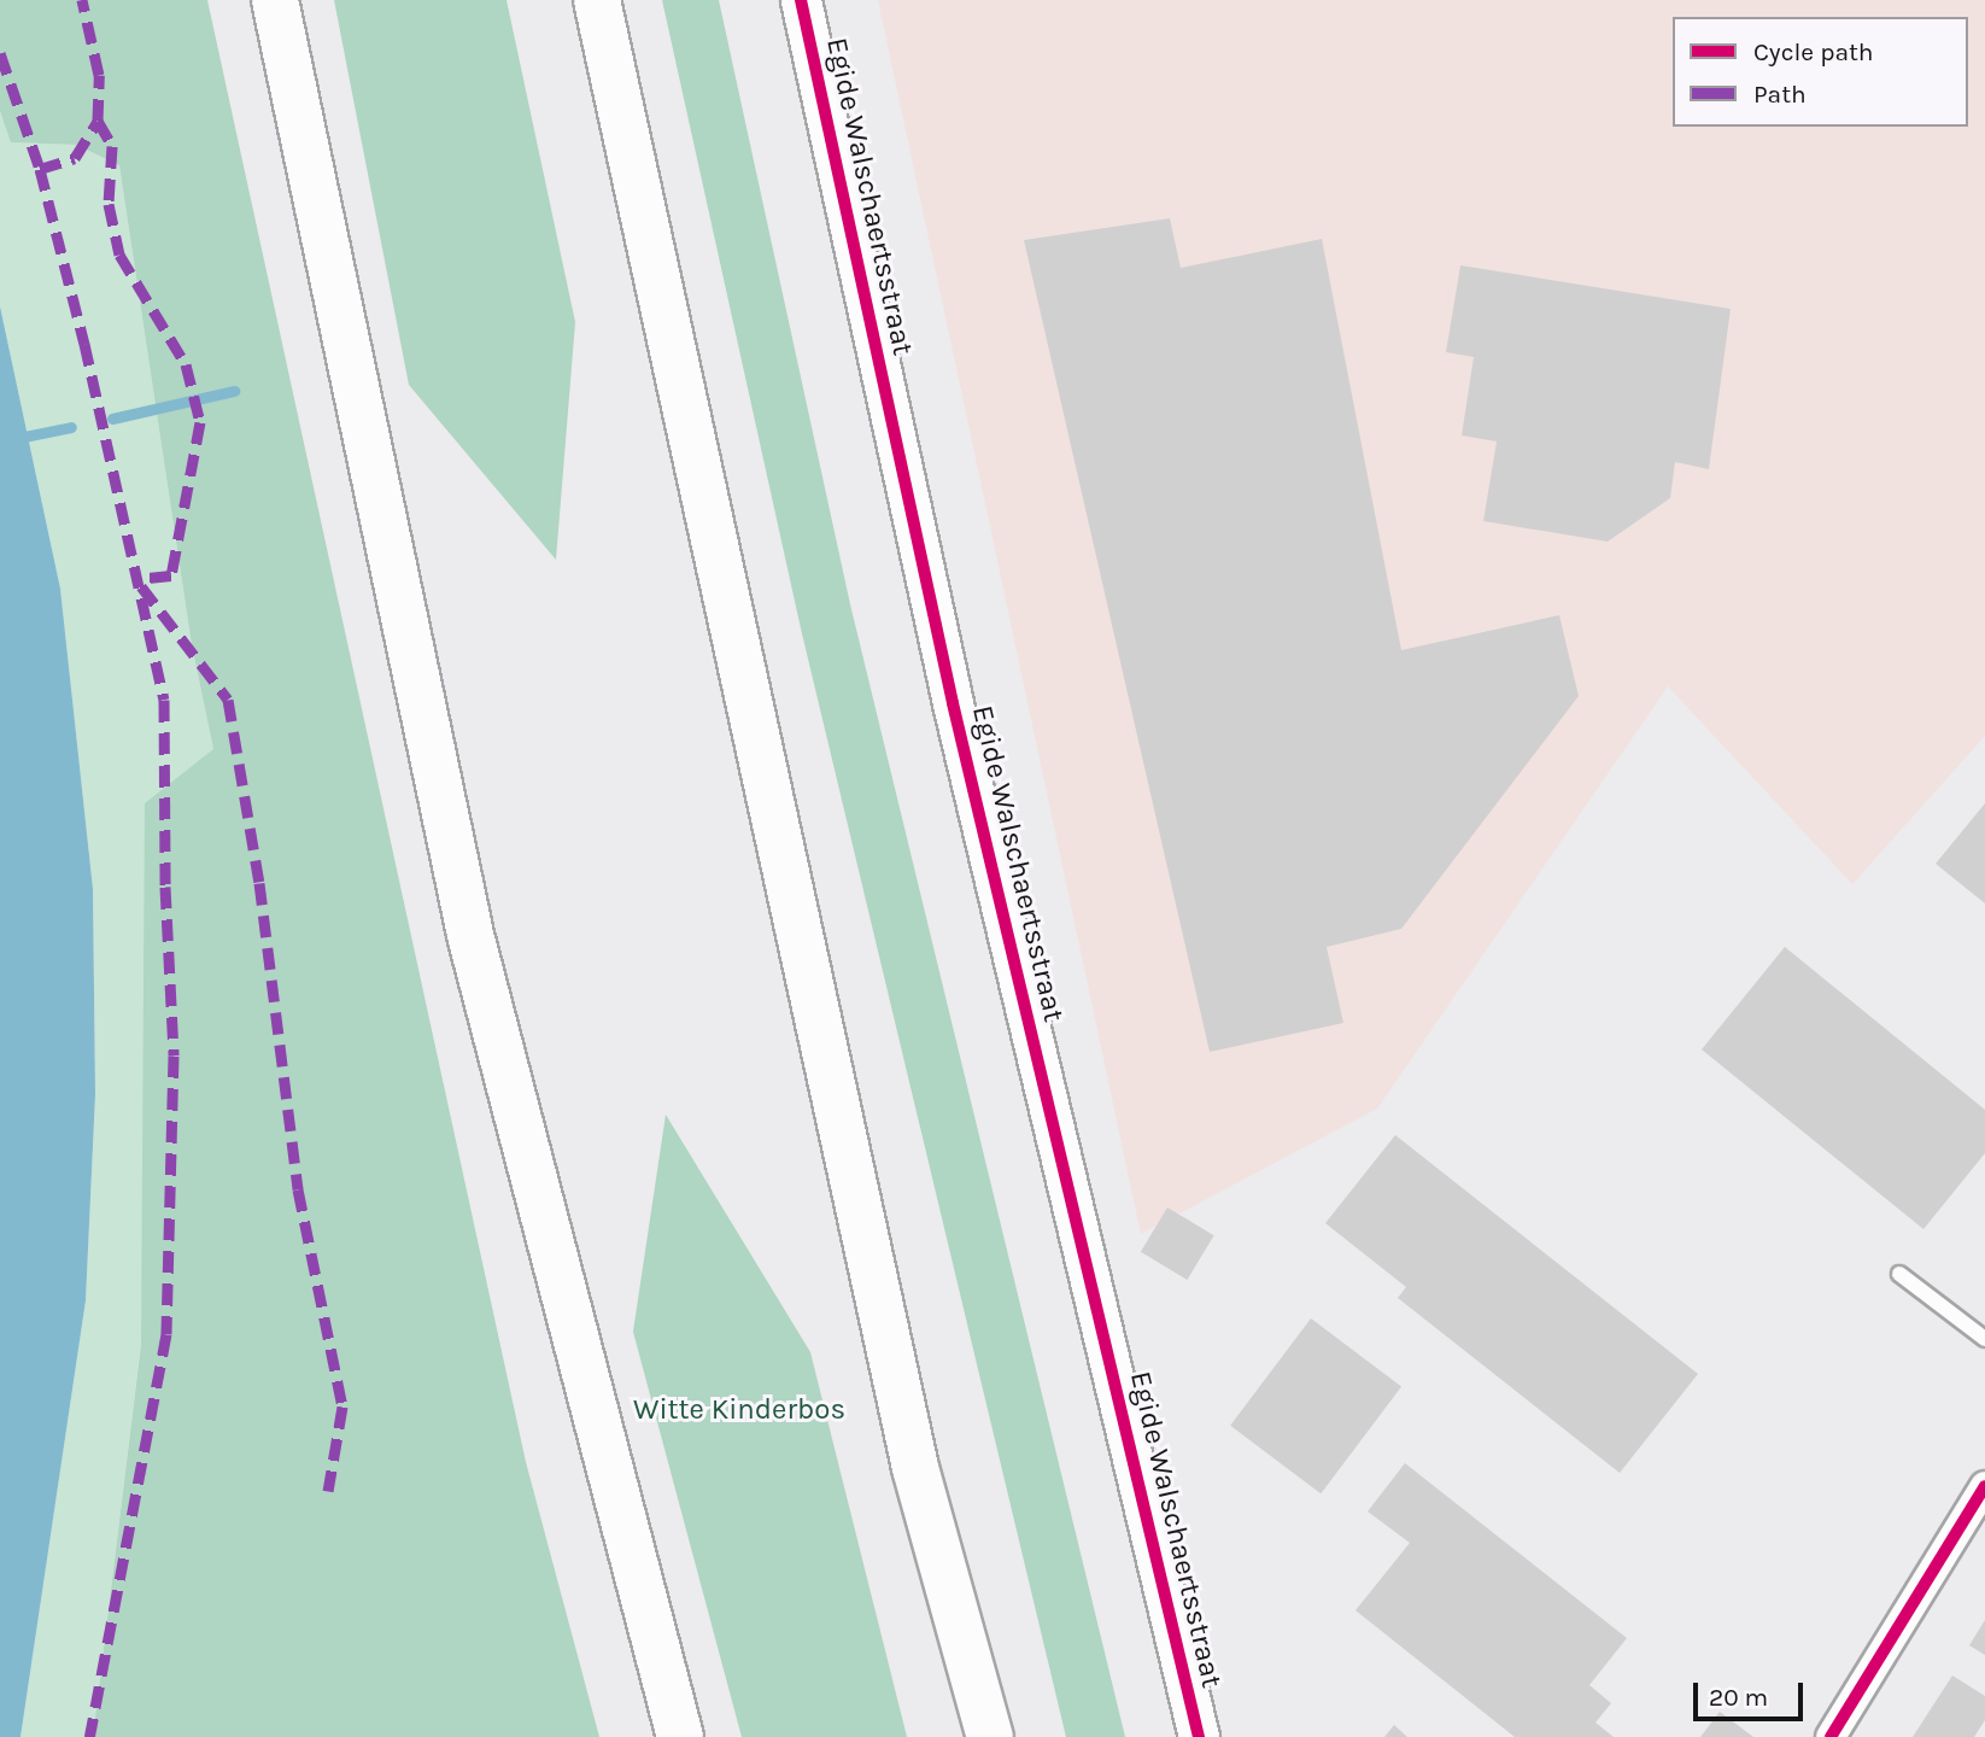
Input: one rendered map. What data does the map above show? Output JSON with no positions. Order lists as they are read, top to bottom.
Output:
{
  "streets": {
    "main road": ["Egide Walschaertsstraat"]
  },
  "parks": ["Witte Kinderbos"],
  "legend": ["Cycle path", "Path"],
  "scale_bar": "20 m"
}
